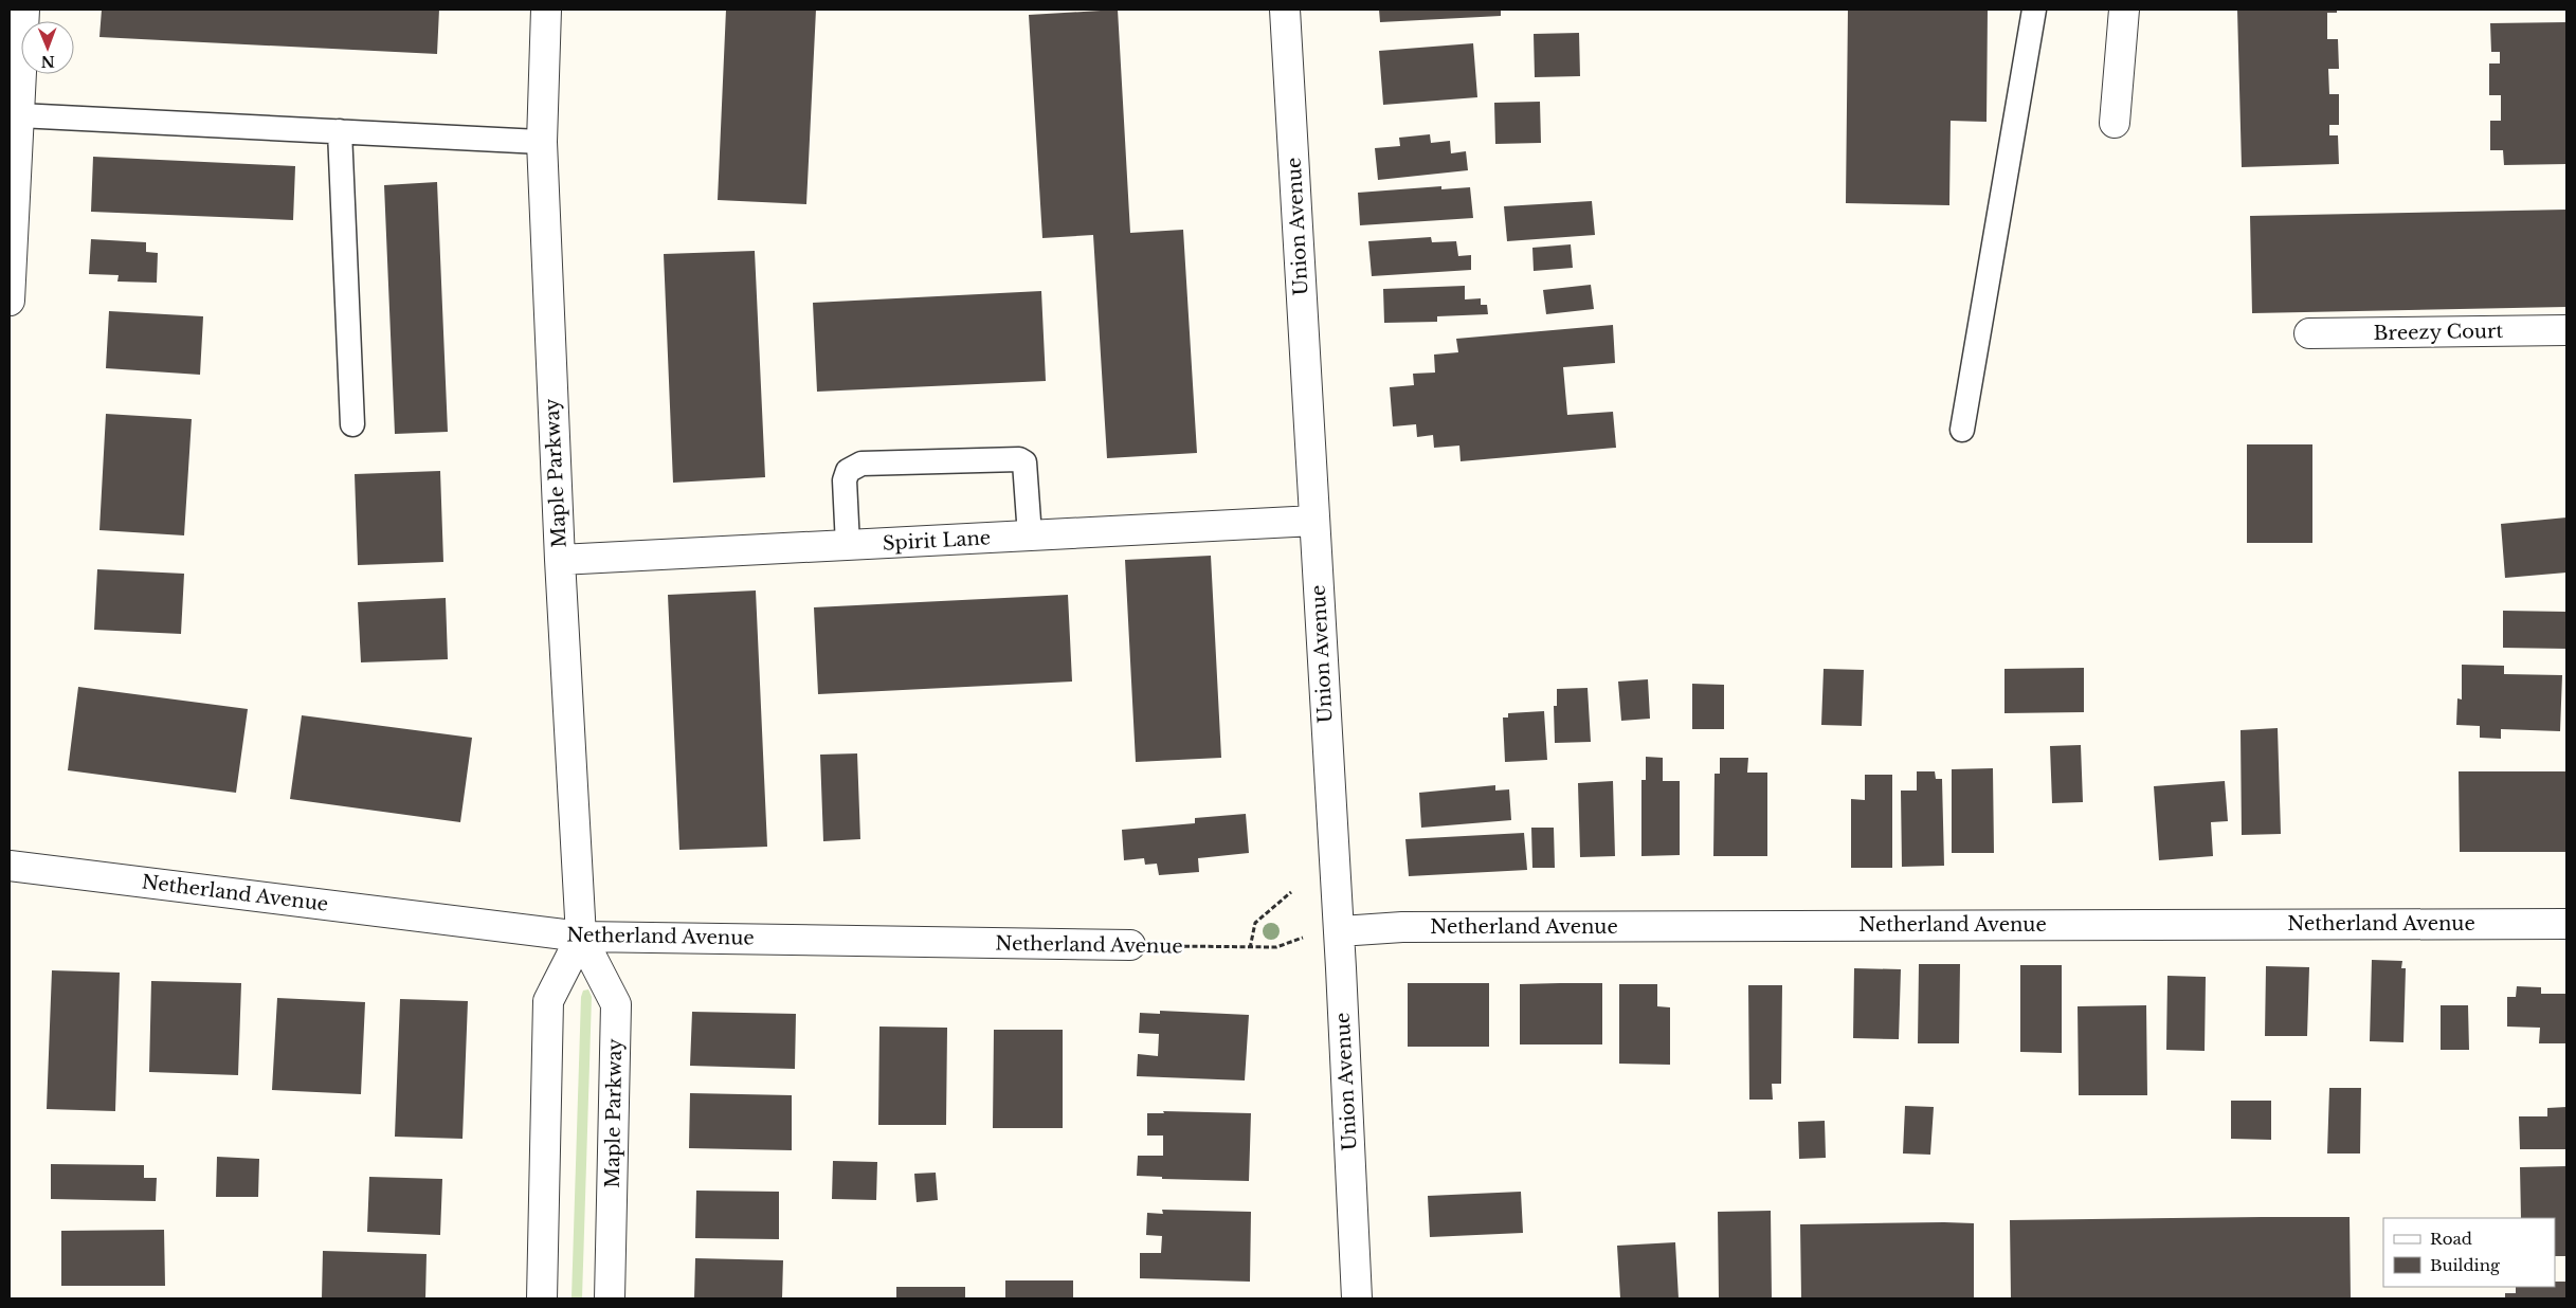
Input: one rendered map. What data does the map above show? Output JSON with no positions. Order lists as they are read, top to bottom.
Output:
{
  "streets": {
    "street": [
      "Union Avenue",
      "Breezy Court",
      "Maple Parkway",
      "Spirit Lane",
      "Netherland Avenue"
    ]
  },
  "crossings": [
    ["Union Avenue", "Spirit Lane"],
    ["Union Avenue", "Netherland Avenue"],
    ["Maple Parkway", "Spirit Lane"],
    ["Maple Parkway", "Netherland Avenue"]
  ],
  "legend": ["Road", "Building"],
  "north": "bottom"
}
